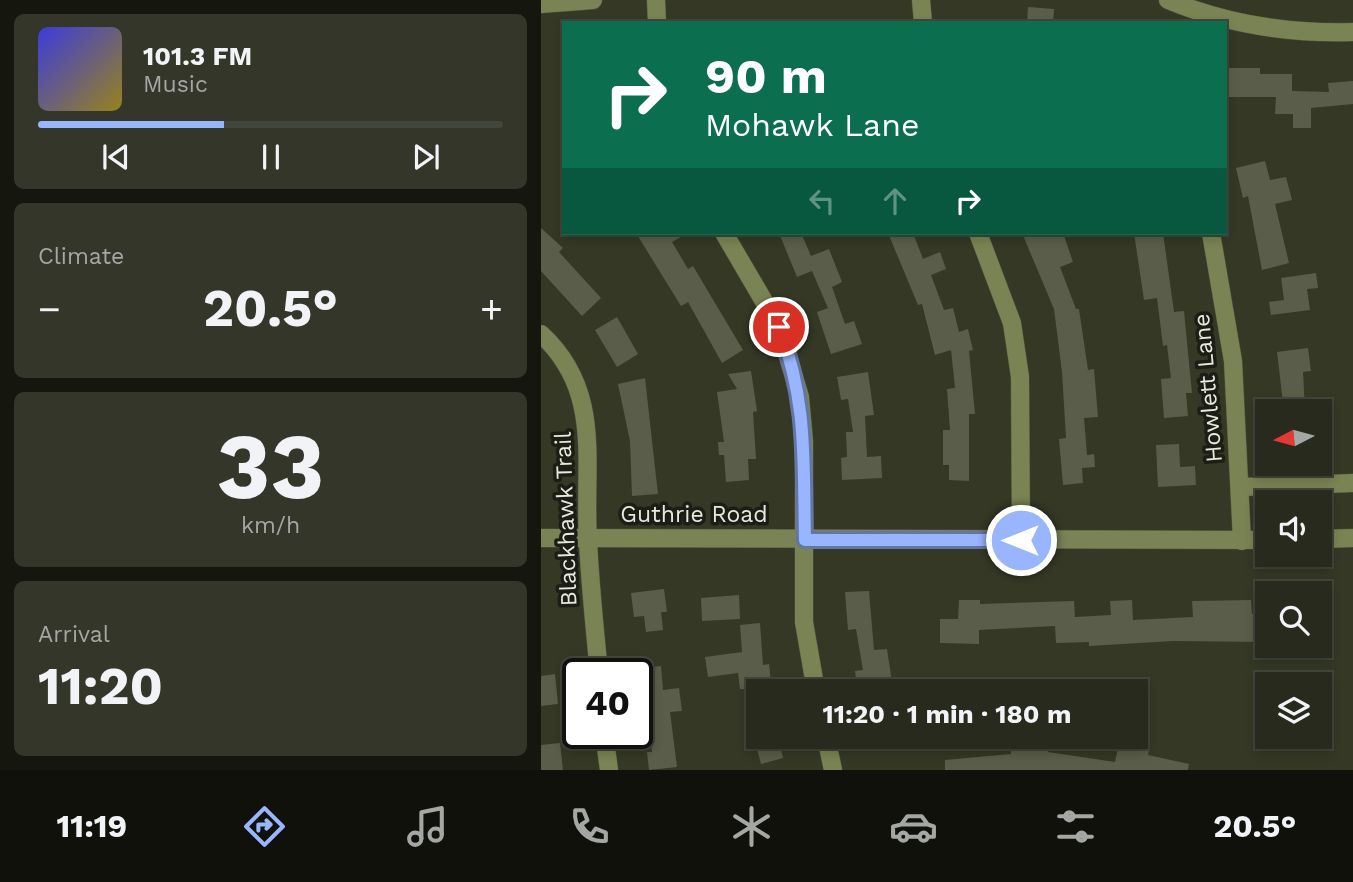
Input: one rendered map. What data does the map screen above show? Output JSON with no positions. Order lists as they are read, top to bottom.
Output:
{
  "streets": {
    "street": ["Howlett Lane", "Guthrie Road", "Blackhawk Trail"]
  },
  "crossings": [
    ["Howlett Lane", "Guthrie Road"],
    ["Guthrie Road", "Blackhawk Trail"]
  ],
  "north": "left",
  "page": {
    "turn": ["90 m", "Mohawk Lane"],
    "song": ["101.3 FM", "Music"],
    "tile": [
      "Climate",
      ["33", "km/h"],
      ["Arrival", "11:20"]
    ],
    "heat": ["−", "20.5°", "+"],
    "limit": "40",
    "trip": "11:20 · 1 min · 180 m",
    "tabs": ["11:19", "20.5°"]
  }
}
